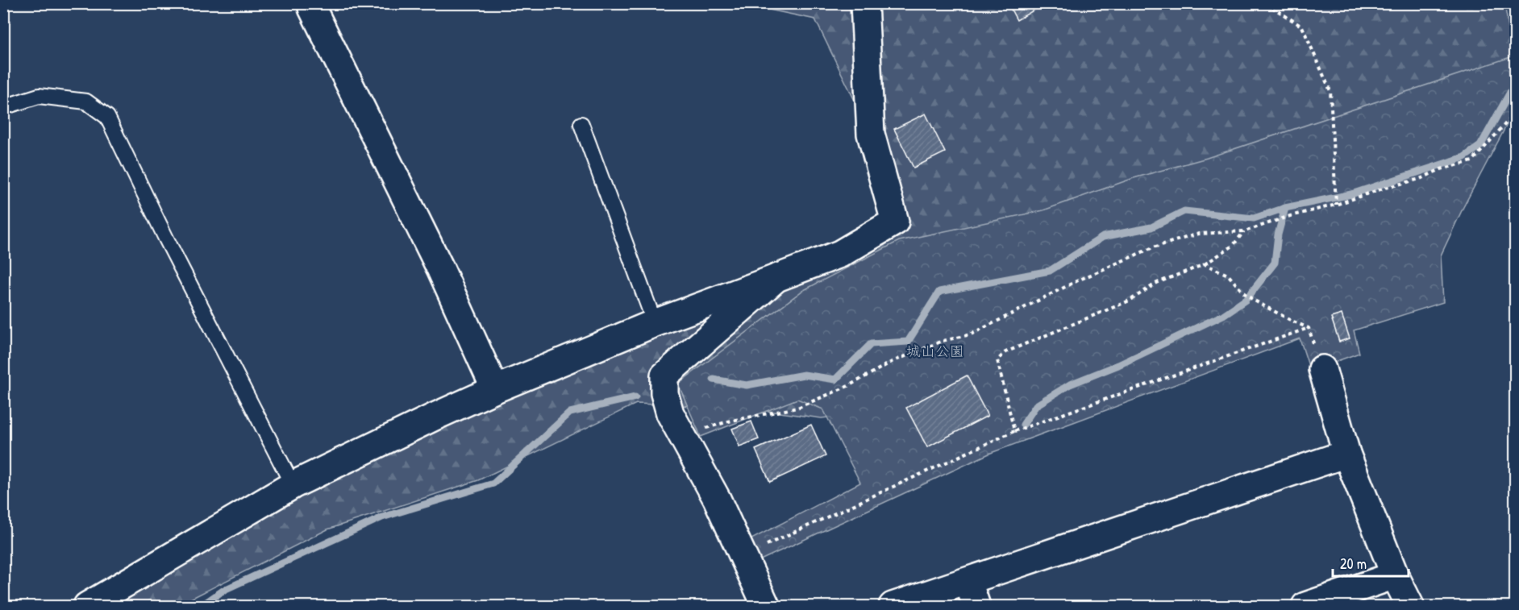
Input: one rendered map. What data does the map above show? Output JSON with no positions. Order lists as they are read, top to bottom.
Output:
{
  "parks": ["城山公園"],
  "scale_bar": "20 m"
}
